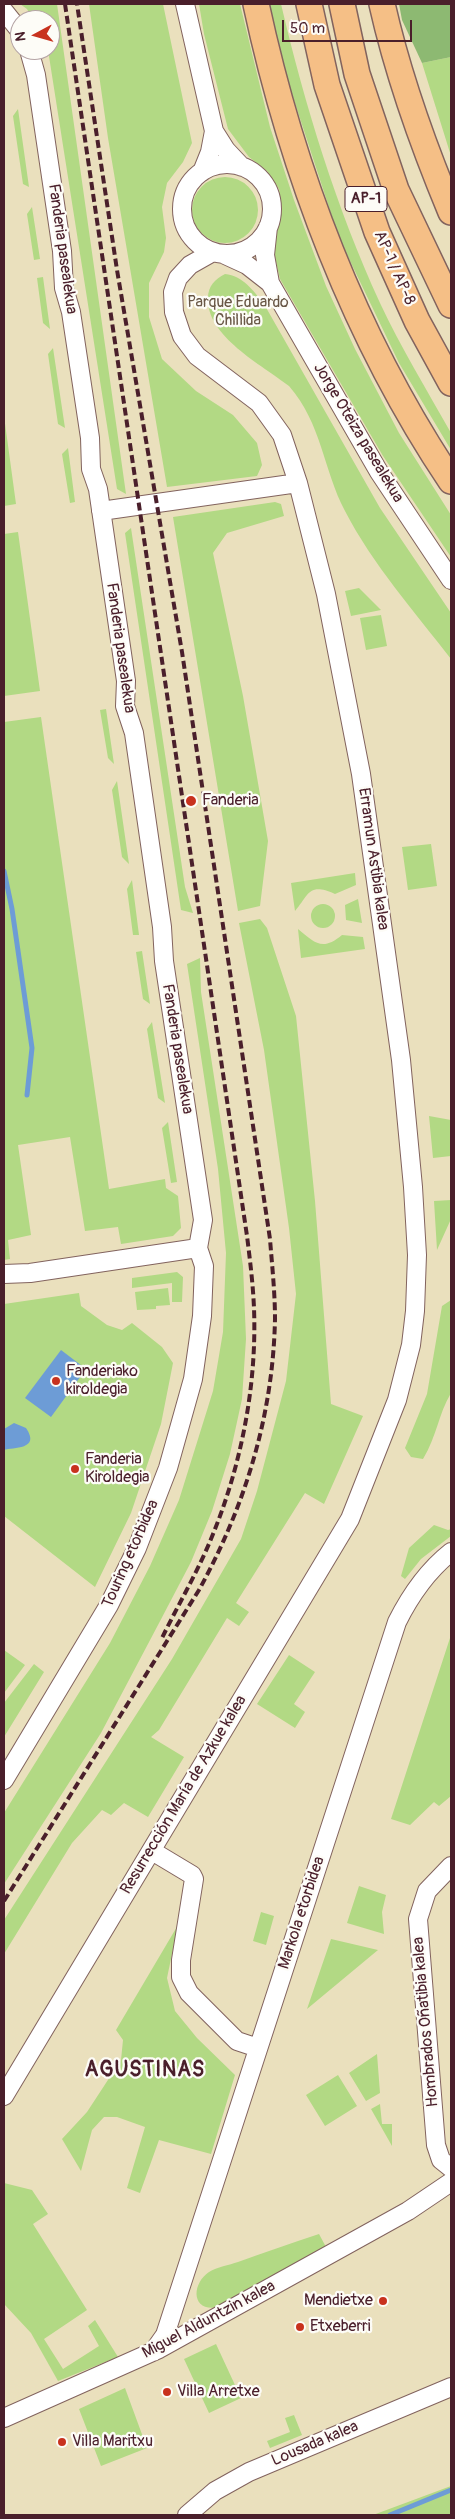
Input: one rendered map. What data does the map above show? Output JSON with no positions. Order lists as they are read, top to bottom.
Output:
{
  "streets": {
    "highway": ["AP-1", "AP-1 / AP-8"],
    "street": [
      "Fanderia pasealekua",
      "Jorge Oteiza pasealekua",
      "Erramun Astibia kalea",
      "Touring etorbidea",
      "Resurrección María de Azkue kalea",
      "Markola etorbidea",
      "Hombrados Oñatibia kalea",
      "Miguel Alduntzin kalea",
      "Lousada kalea"
    ]
  },
  "crossings": [
    ["Fanderia pasealekua", "Touring etorbidea"],
    ["Jorge Oteiza pasealekua", "Erramun Astibia kalea"],
    ["Erramun Astibia kalea", "Resurrección María de Azkue kalea"],
    ["Markola etorbidea", "Miguel Alduntzin kalea"]
  ],
  "districts": ["AGUSTINAS"],
  "parks": ["Parque Eduardo Chillida"],
  "places": [
    "Fanderia",
    "Fanderiako kiroldegia",
    "Fanderia Kiroldegia",
    "Mendietxe",
    "Etxeberri",
    "Villa Arretxe",
    "Villa Maritxu"
  ],
  "scale_bar": "50 m",
  "north": "left"
}
